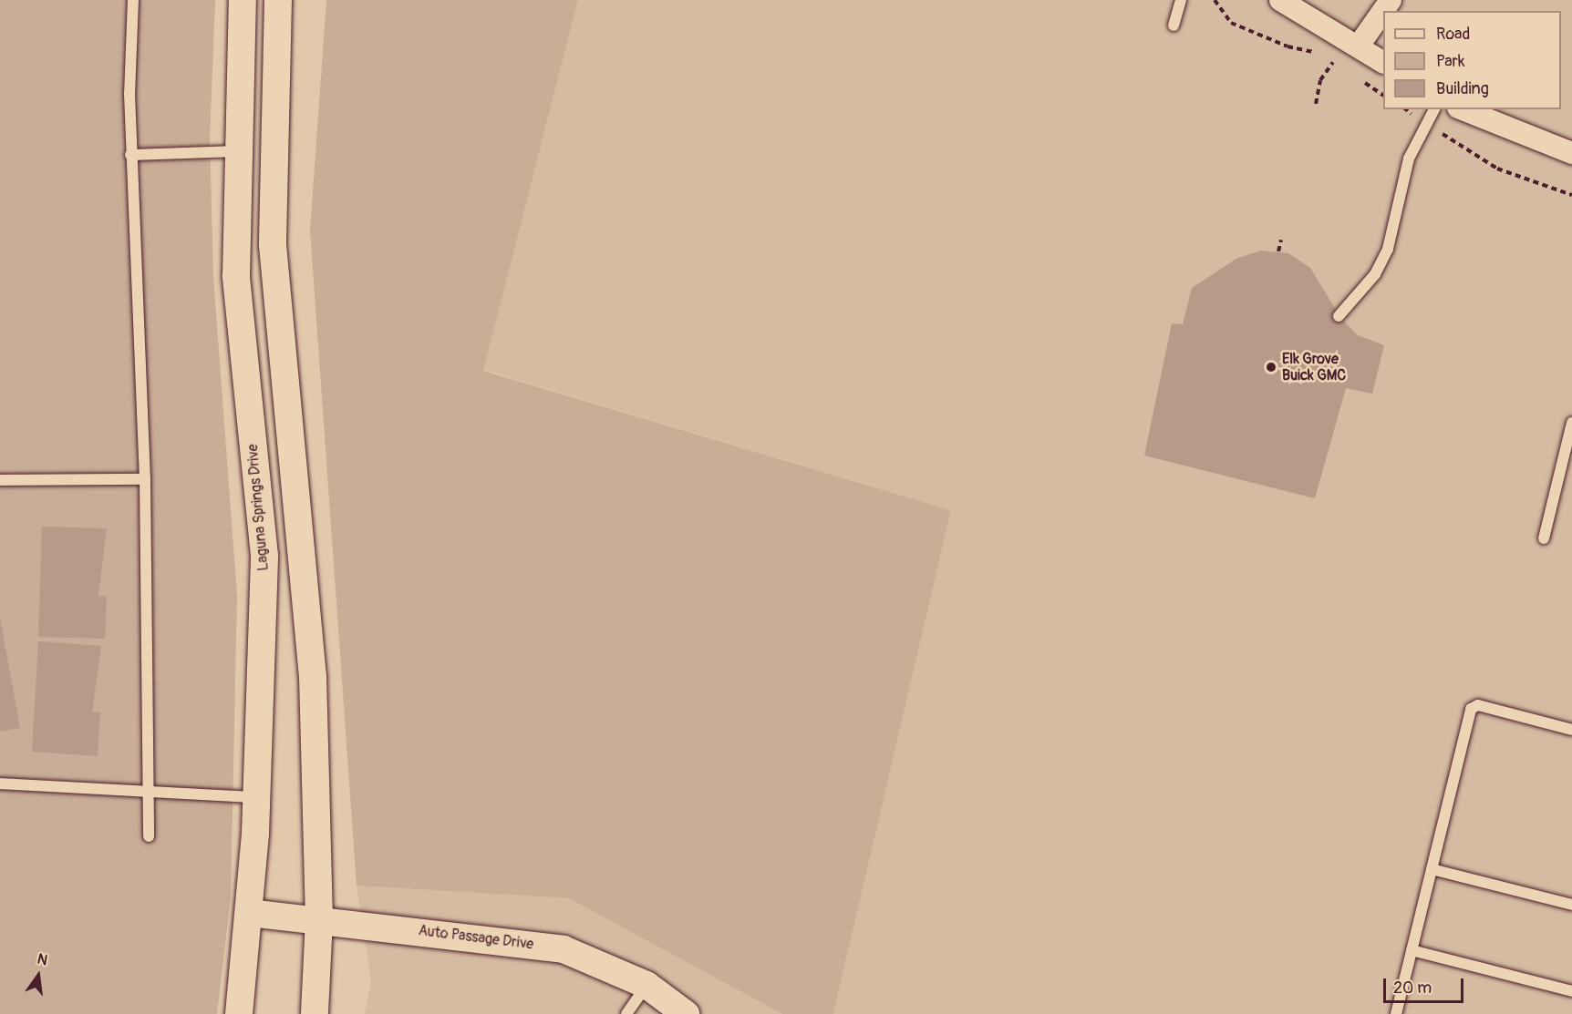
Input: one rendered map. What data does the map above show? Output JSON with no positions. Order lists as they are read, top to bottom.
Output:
{
  "streets": {
    "street": ["Laguna Springs Drive", "Auto Passage Drive"]
  },
  "crossings": [
    ["Laguna Springs Drive", "Auto Passage Drive"]
  ],
  "places": ["Elk Grove Buick GMC"],
  "legend": ["Road", "Park", "Building"],
  "scale_bar": "20 m",
  "north": "top"
}
